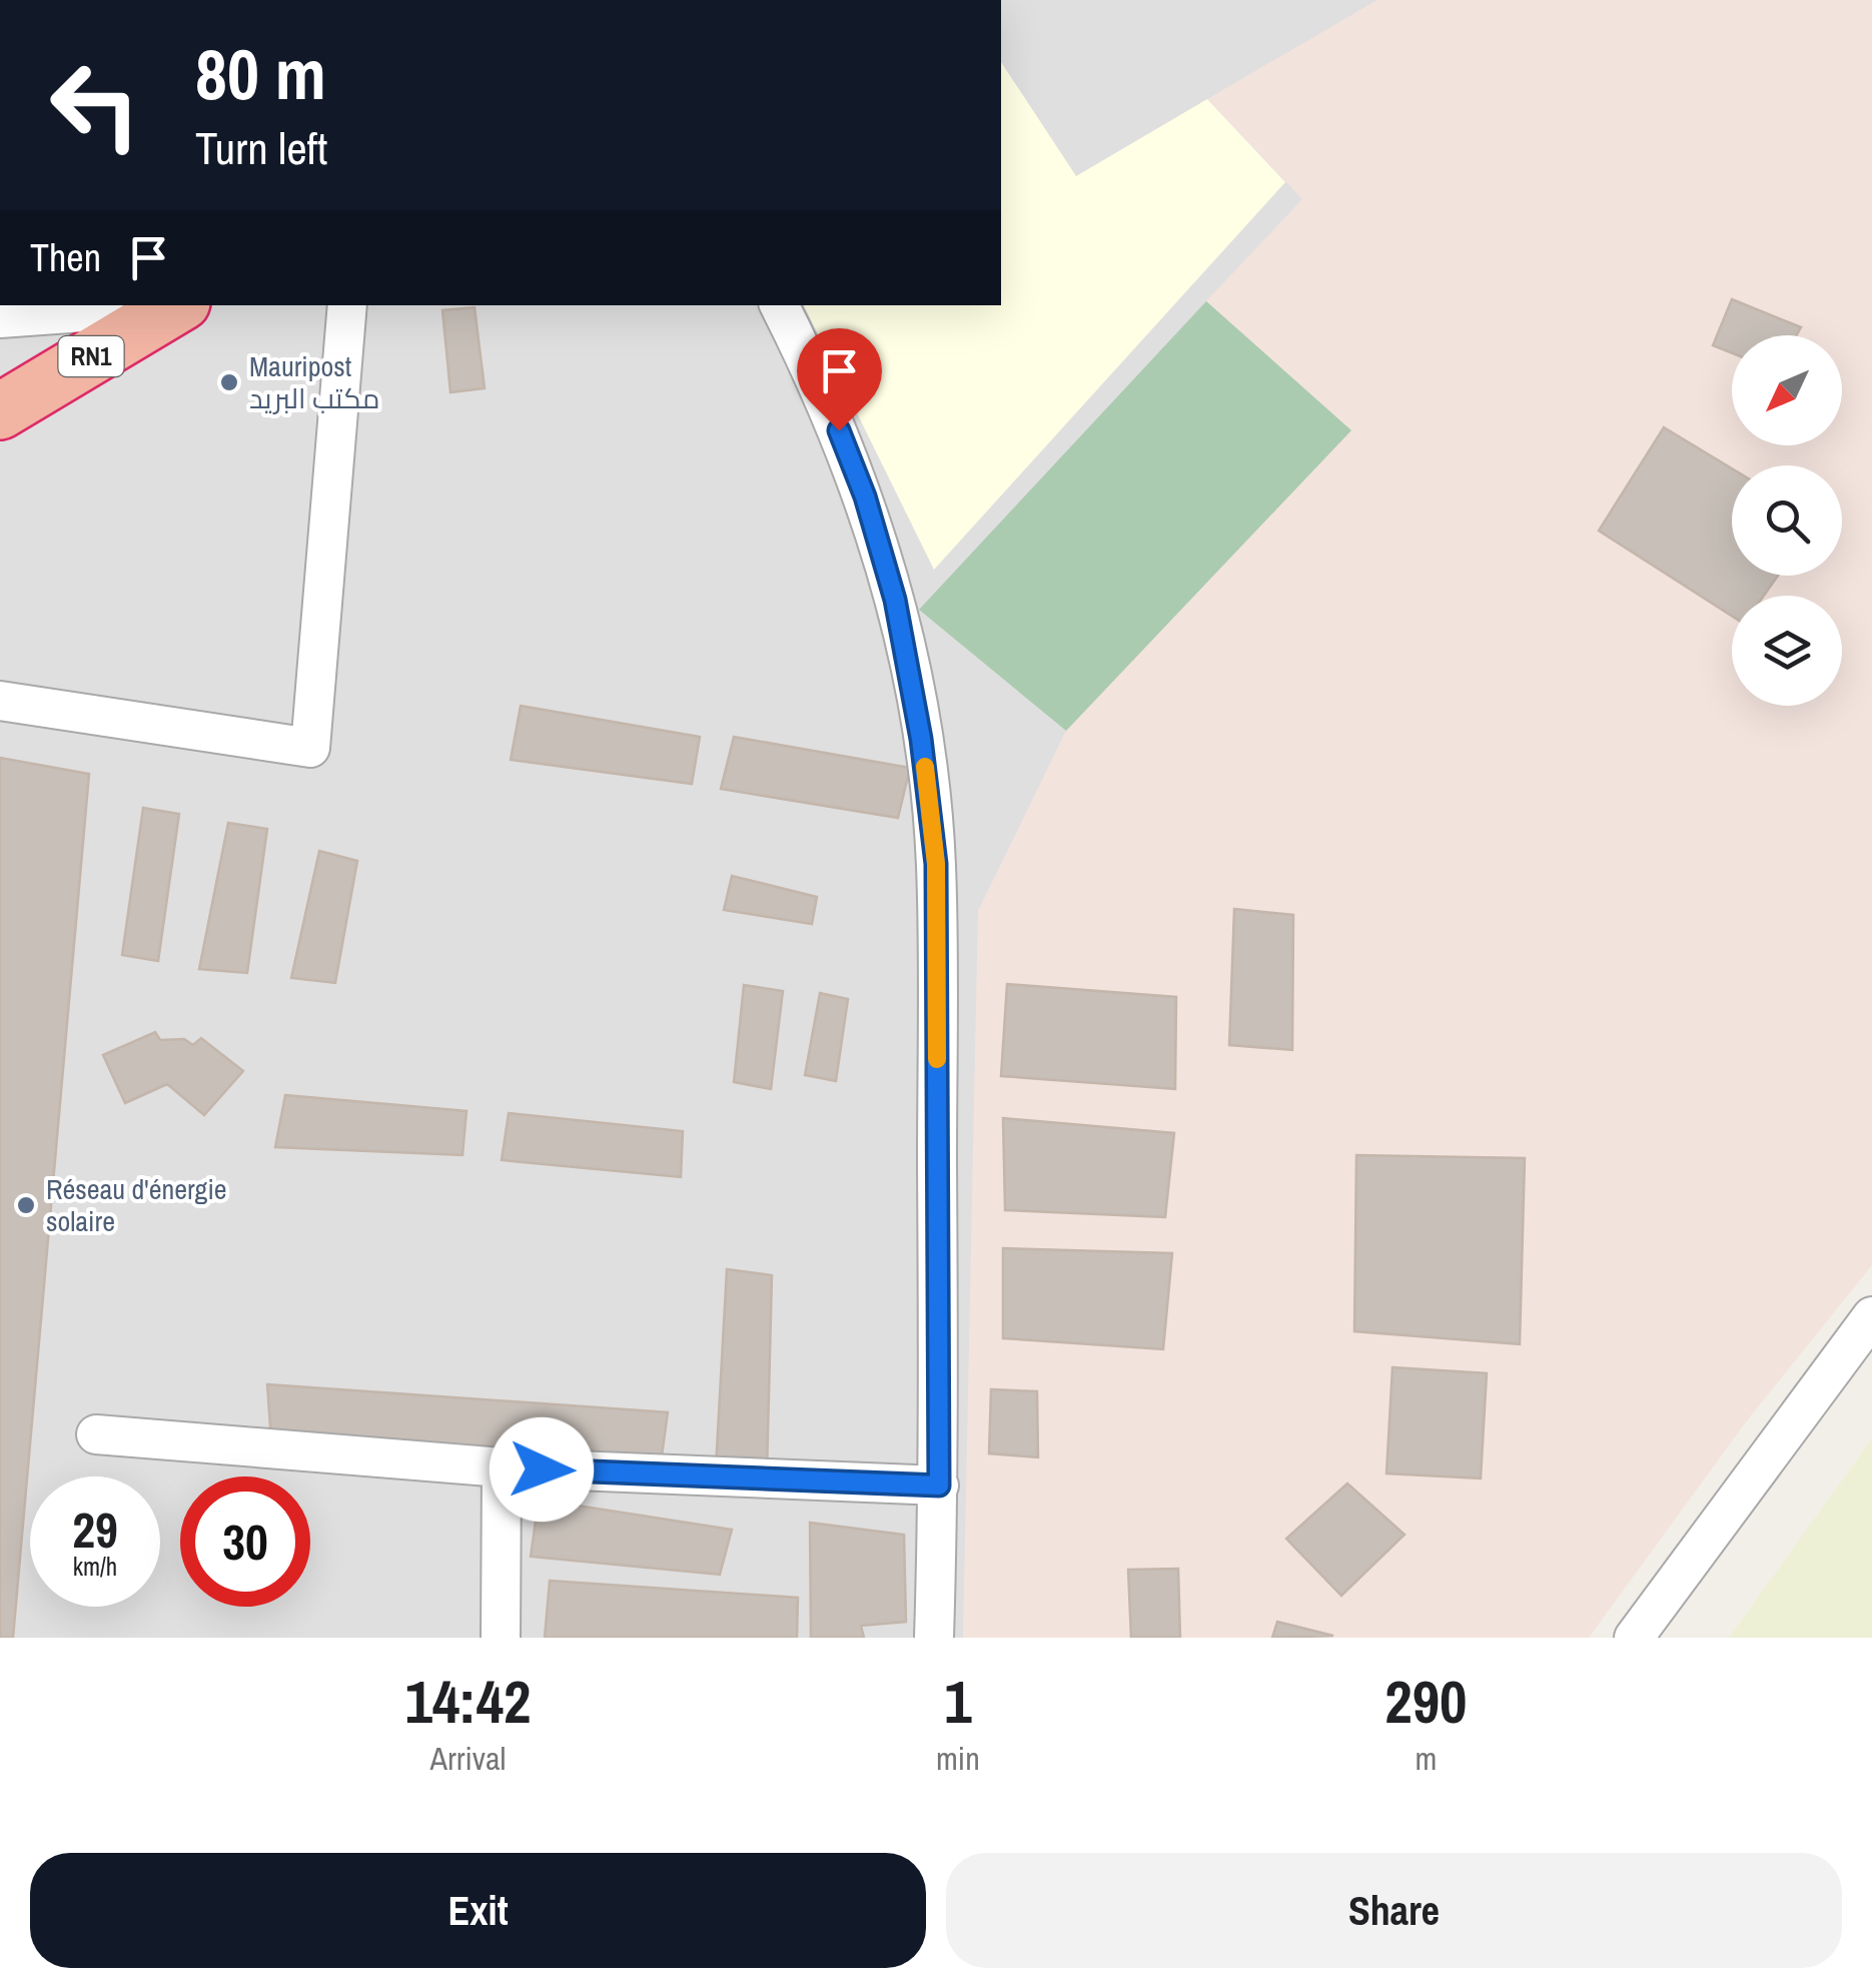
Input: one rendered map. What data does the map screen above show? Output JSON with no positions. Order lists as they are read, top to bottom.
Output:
{
  "streets": {
    "highway": ["RN1"]
  },
  "places": ["Mauripost مكتب البريد", "Réseau d'énergie solaire"],
  "north": "bottom left",
  "page": {
    "turn": ["80 m", "Turn left"],
    "then": "Then",
    "speed": "29 km/h",
    "limit": "30",
    "eta": [
      "14:42",
      "Arrival",
      "1",
      "min",
      "290",
      "m"
    ],
    "buttons": ["Exit", "Share"]
  }
}
